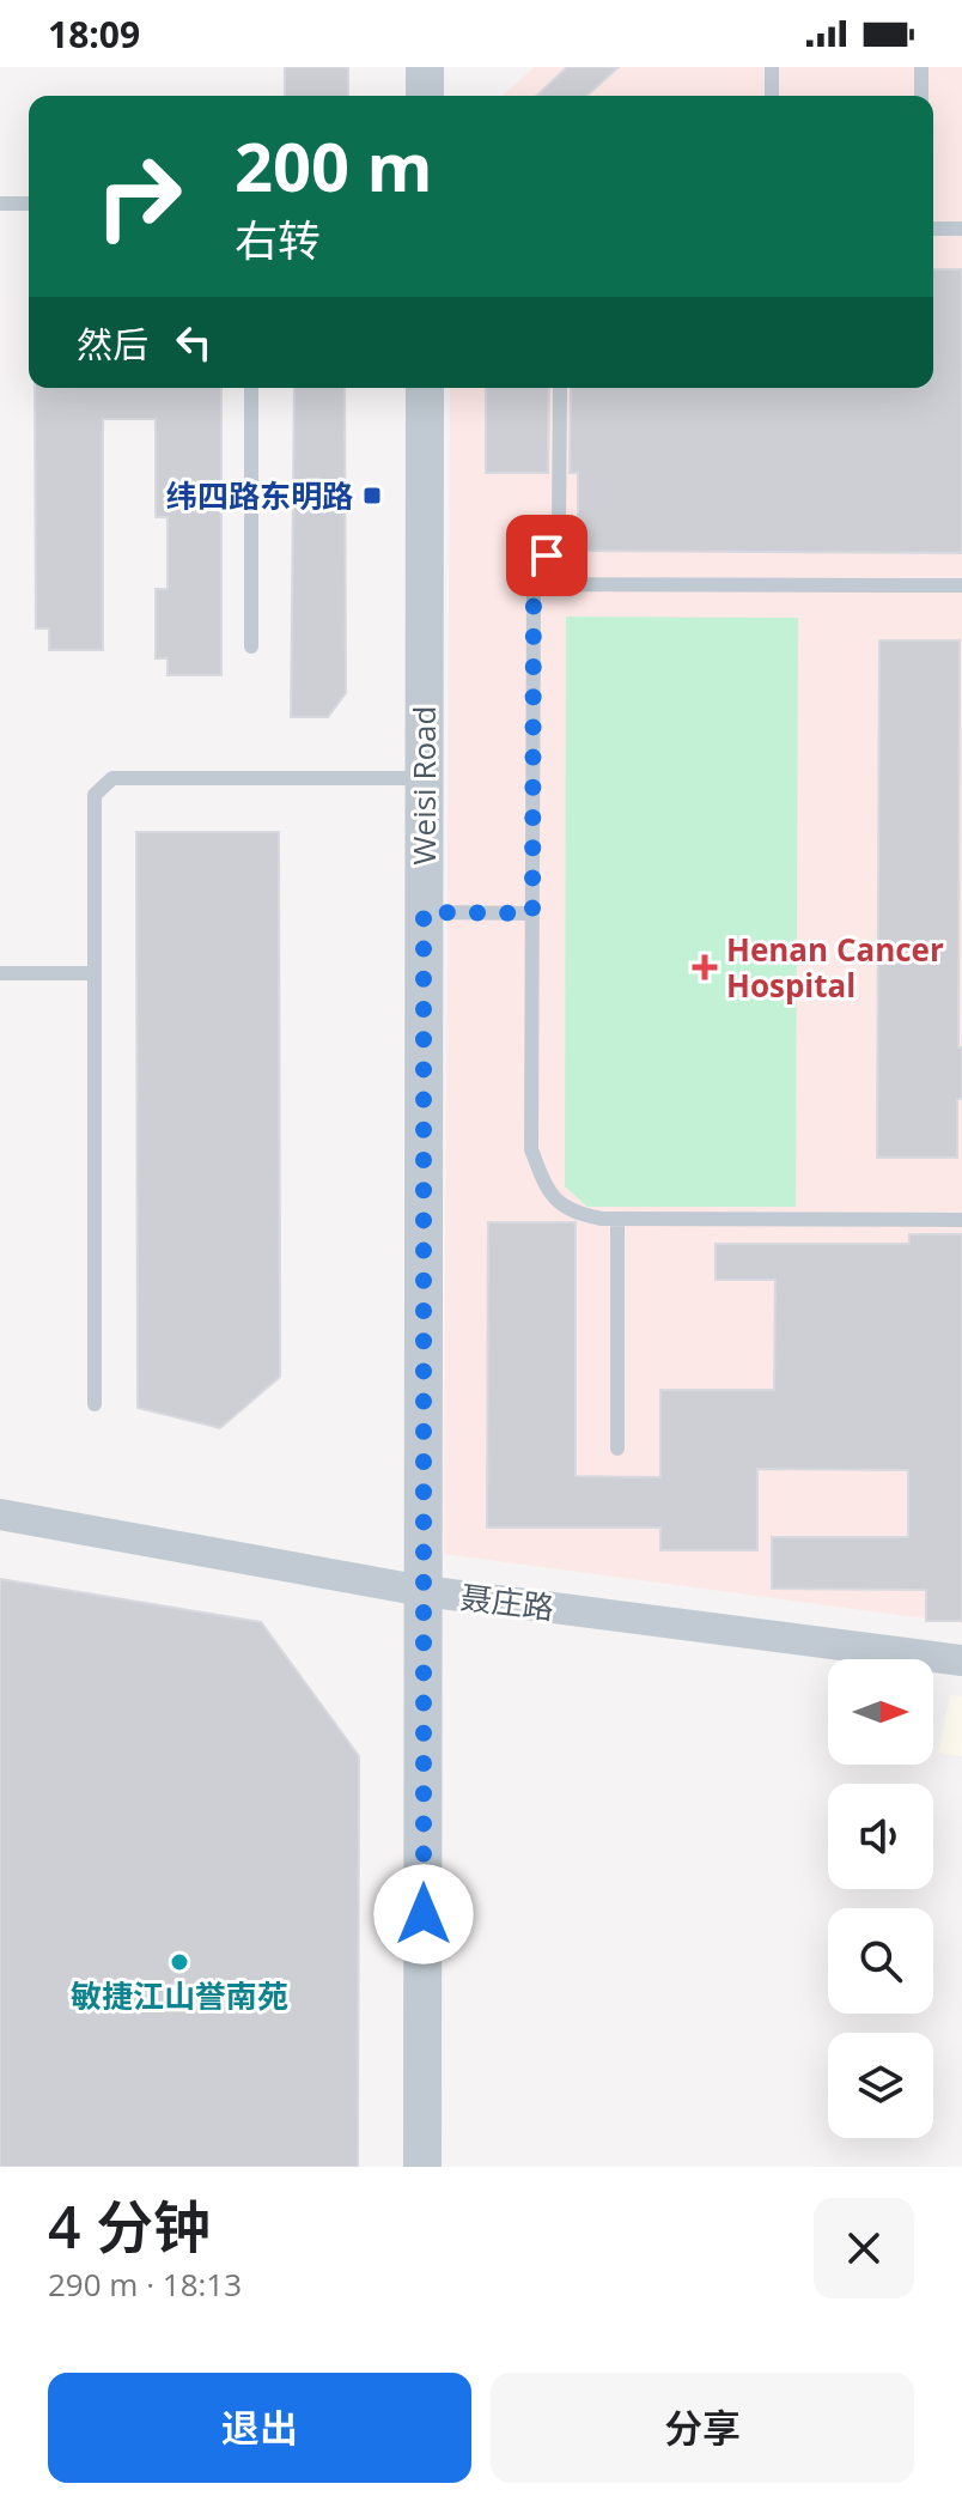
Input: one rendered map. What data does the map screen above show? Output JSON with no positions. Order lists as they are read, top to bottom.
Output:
{
  "streets": {
    "street": ["Weisi Road", "聂庄路"]
  },
  "crossings": [
    ["Weisi Road", "聂庄路"]
  ],
  "places": {
    "transit": ["纬四路东明路"],
    "health": ["Henan Cancer Hospital"],
    "other": ["敏捷江山誉南苑"]
  },
  "north": "right",
  "page": {
    "status": "18:09",
    "turn": ["200 m", "右转"],
    "then": "然后",
    "heading": ["4 分钟", "290 m · 18:13"],
    "buttons": ["退出", "分享"]
  }
}
